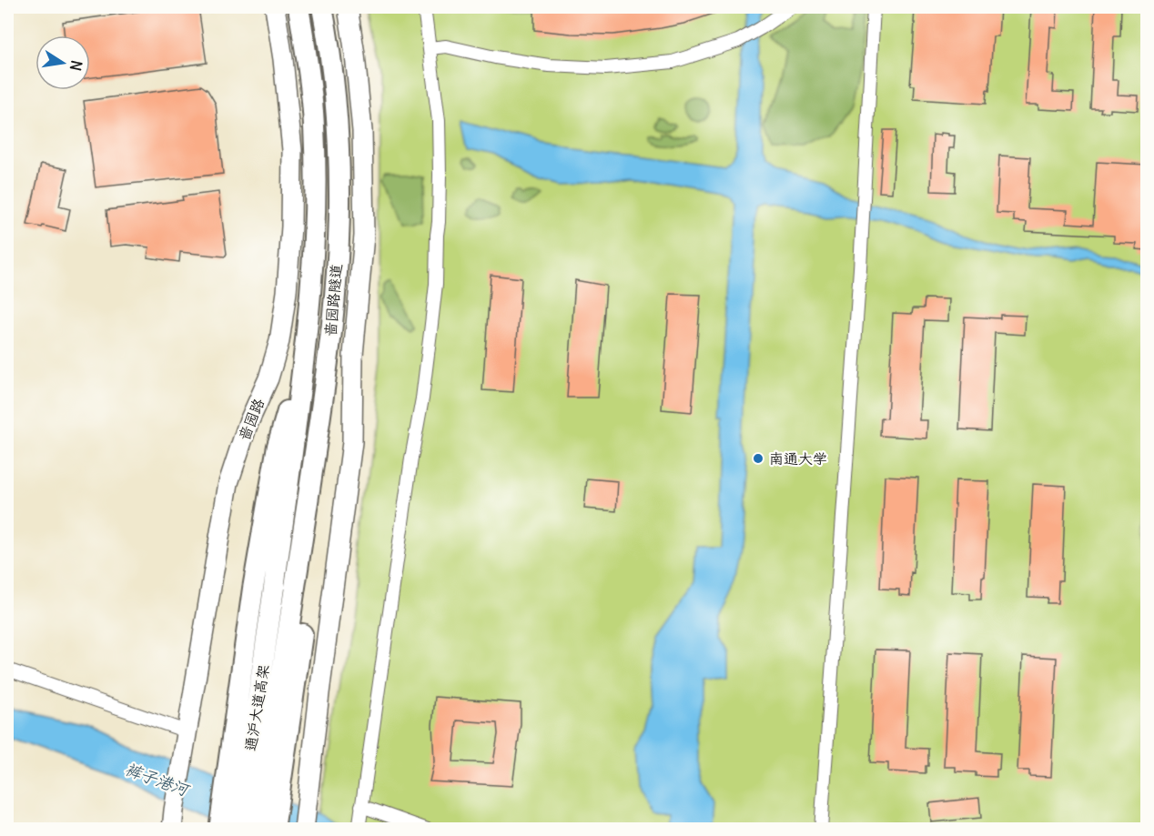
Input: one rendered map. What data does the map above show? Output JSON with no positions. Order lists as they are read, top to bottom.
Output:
{
  "streets": {
    "highway": ["啬园路隧道", "通沪大道高架"],
    "main road": ["啬园路"]
  },
  "crossings": [
    ["啬园路隧道", "通沪大道高架"]
  ],
  "water": ["裤子港河"],
  "places": ["南通大学"],
  "north": "right"
}
